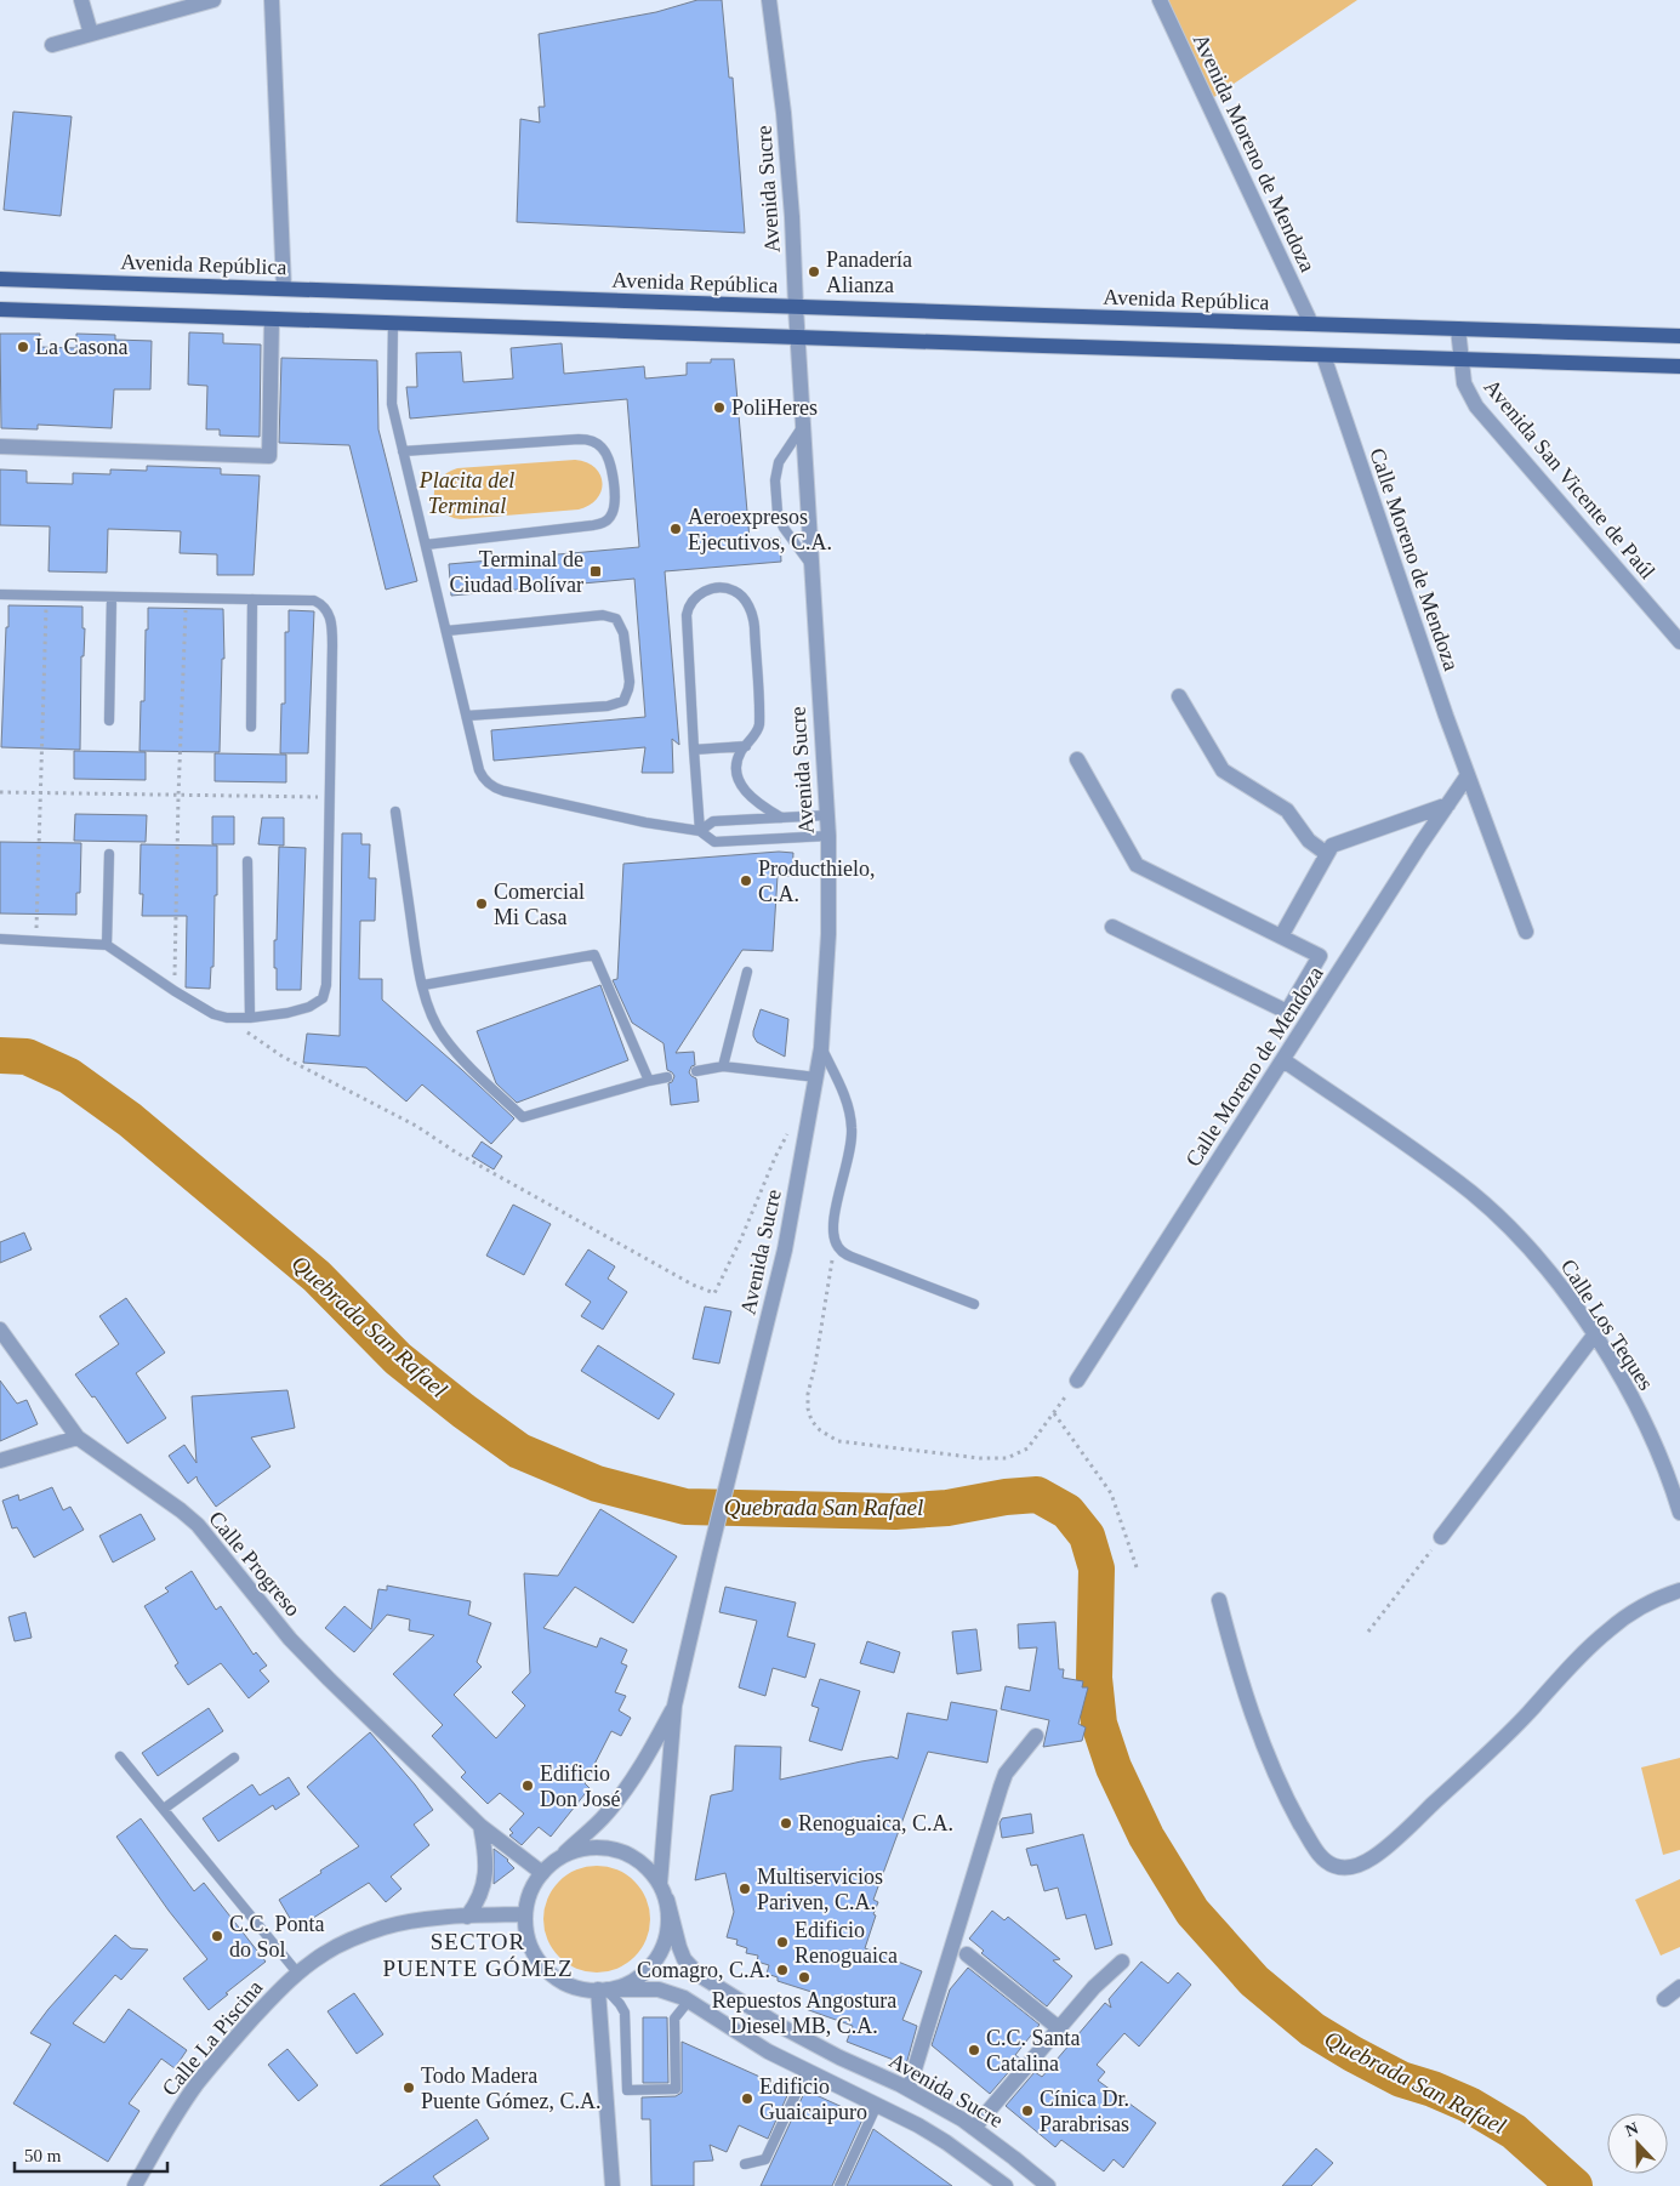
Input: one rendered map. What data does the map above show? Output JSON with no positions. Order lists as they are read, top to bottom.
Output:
{
  "streets": {
    "main road": ["Avenida República"],
    "street": [
      "Avenida Moreno de Mendoza",
      "Avenida Sucre",
      "Avenida San Vicente de Paúl",
      "Calle Moreno de Mendoza",
      "Calle Los Teques",
      "Calle Progreso",
      "Calle La Piscina"
    ]
  },
  "crossings": [
    ["Avenida Moreno de Mendoza", "Avenida República"],
    ["Avenida Sucre", "Avenida República"],
    ["Avenida Sucre", "Calle Progreso"],
    ["Avenida Sucre", "Calle La Piscina"],
    ["Avenida República", "Avenida San Vicente de Paúl"],
    ["Calle Moreno de Mendoza", "Calle Los Teques"],
    ["Calle Progreso", "Calle La Piscina"]
  ],
  "districts": ["SECTOR PUENTE GÓMEZ"],
  "water": ["Quebrada San Rafael"],
  "parks": ["Placita del Terminal"],
  "places": {
    "other": [
      "Panadería Alianza",
      "La Casona",
      "PoliHeres",
      "Aeroexpresos Ejecutivos, C.A.",
      "Producthielo, C.A.",
      "Comercial Mi Casa",
      "Edificio Don José",
      "Renoguaica, C.A.",
      "Multiservicios Pariven, C.A.",
      "C.C. Ponta do Sol",
      "Edificio Renoguaica",
      "Comagro, C.A.",
      "Repuestos Angostura Diesel MB, C.A.",
      "C.C. Santa Catalina",
      "Todo Madera Puente Gómez, C.A.",
      "Edificio Guaicaipuro",
      "Cínica Dr. Parabrisas"
    ],
    "transit": ["Terminal de Ciudad Bolívar"]
  },
  "scale_bar": "50 m",
  "north": "top"
}
